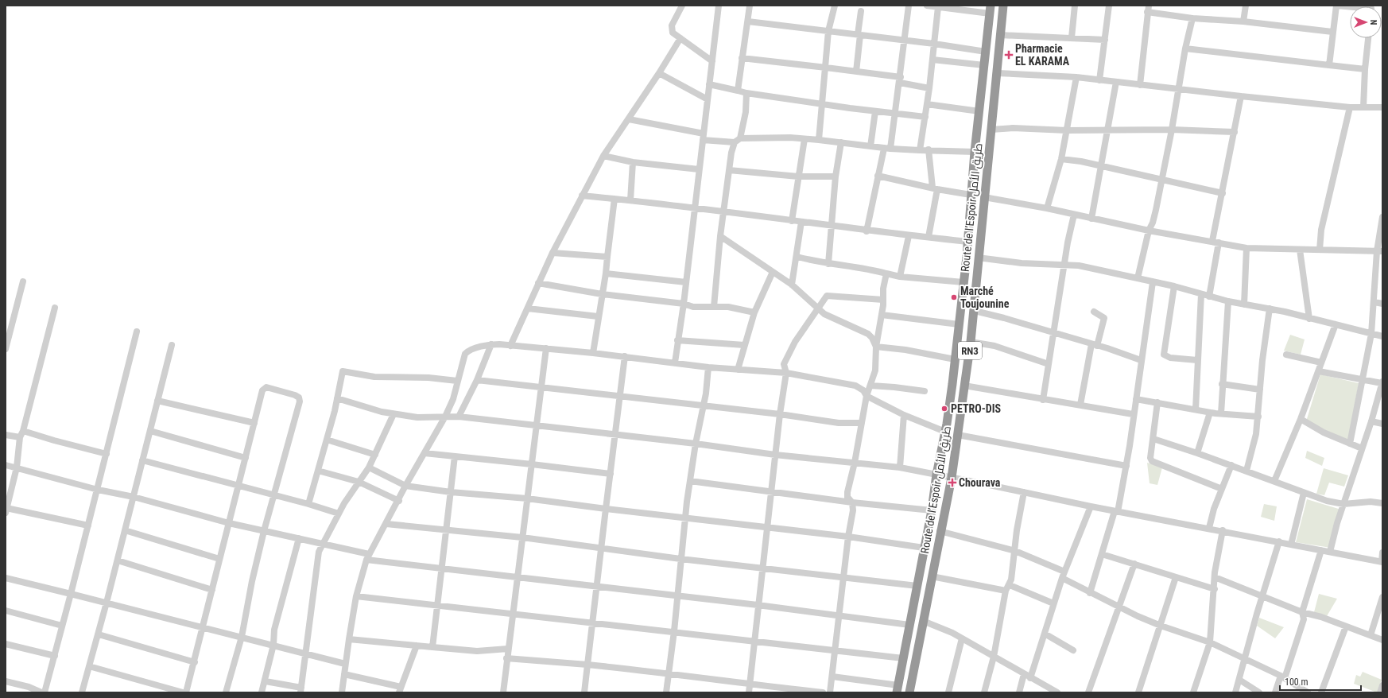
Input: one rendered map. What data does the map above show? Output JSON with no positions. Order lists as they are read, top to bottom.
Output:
{
  "streets": {
    "highway": ["Route de l’Espoir طريق الأمل", "RN3"]
  },
  "places": {
    "health": ["Pharmacie EL KARAMA", "Chourava"],
    "other": ["Marché Toujounine", "PETRO-DIS"]
  },
  "scale_bar": "100 m",
  "north": "right"
}
